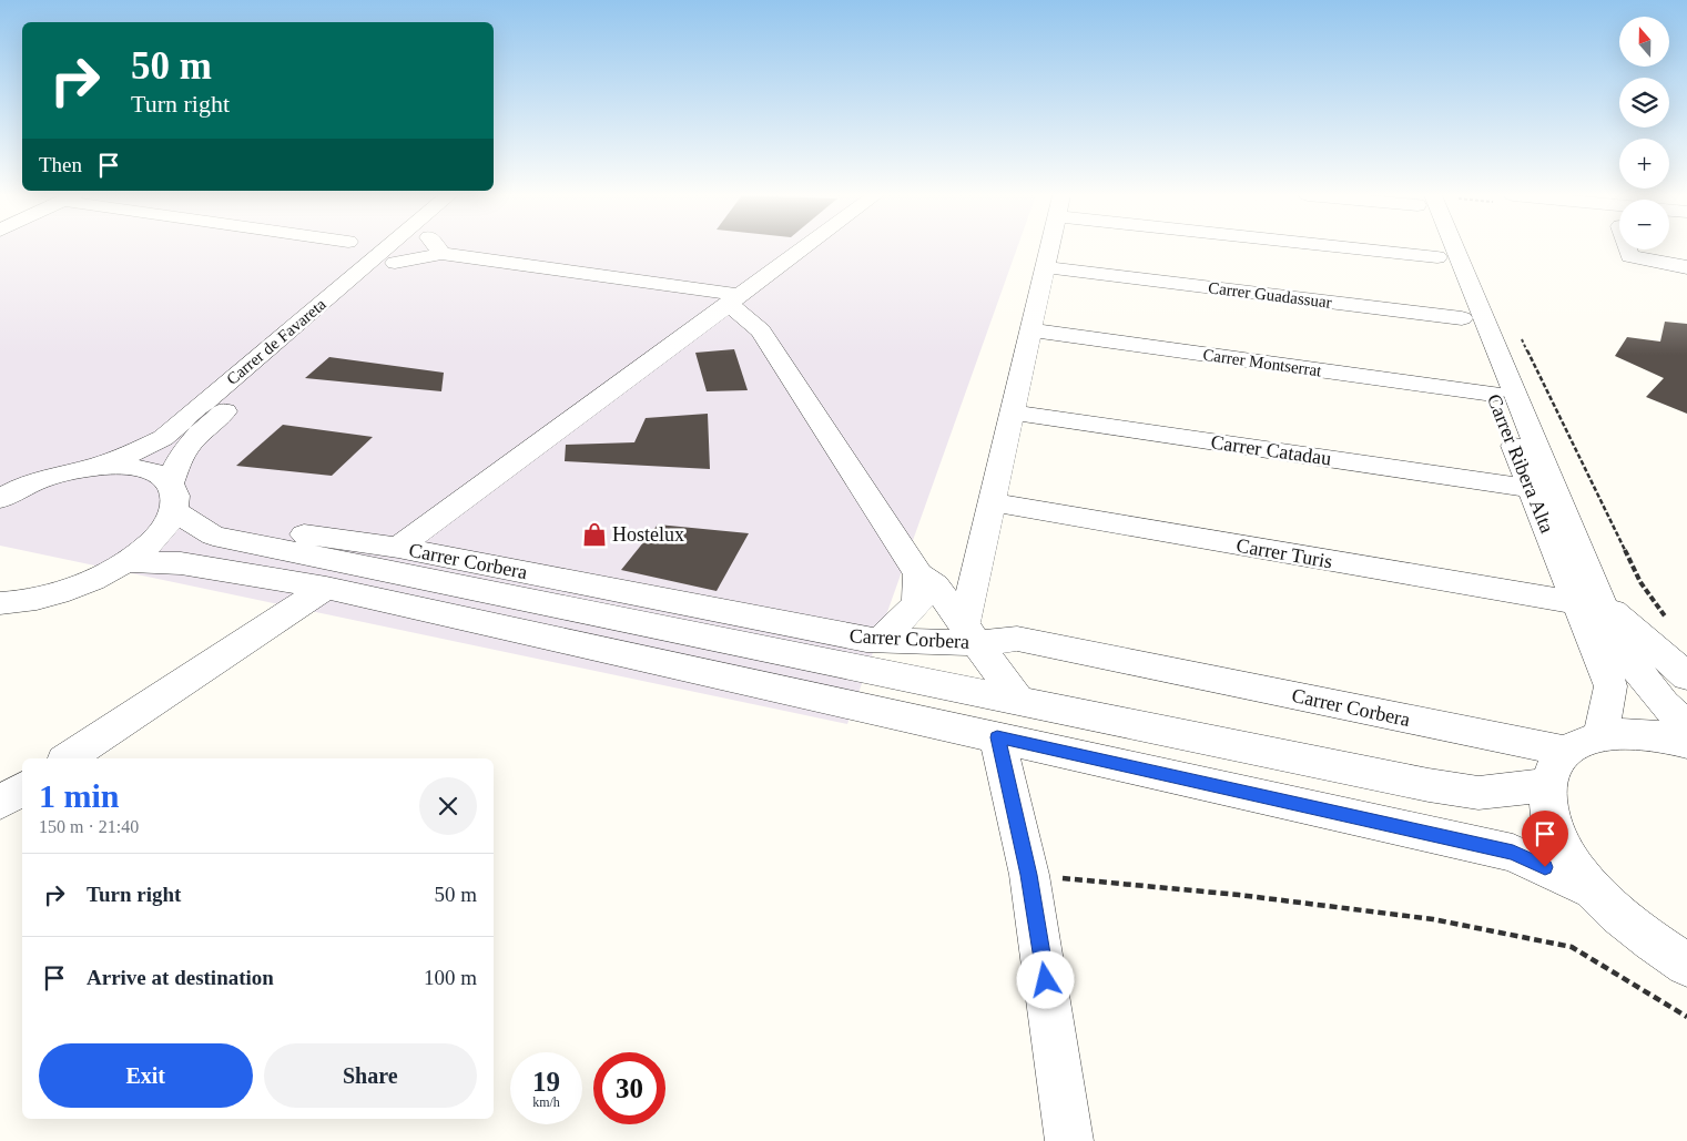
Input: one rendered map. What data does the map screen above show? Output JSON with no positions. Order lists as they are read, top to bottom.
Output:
{
  "streets": {
    "street": [
      "Carrer Guadassuar",
      "Carrer de Favareta",
      "Carrer Montserrat",
      "Carrer Catadau",
      "Carrer Ribera Alta",
      "Carrer Turis",
      "Carrer Corbera"
    ]
  },
  "crossings": [
    ["Carrer Guadassuar", "Carrer Ribera Alta"],
    ["Carrer Montserrat", "Carrer Ribera Alta"],
    ["Carrer Catadau", "Carrer Ribera Alta"],
    ["Carrer Ribera Alta", "Carrer Turis"]
  ],
  "places": {
    "shop": ["Hostelux"]
  },
  "north": "top",
  "page": {
    "map_buttons": ["+", "−"],
    "turn": ["50 m", "Turn right"],
    "then": "Then",
    "heading": ["1 min", "150 m · 21:40"],
    "list": [
      {
        "name": "Turn right",
        "value": "50 m"
      },
      {
        "name": "Arrive at destination",
        "value": "100 m"
      }
    ],
    "buttons": ["Exit", "Share"],
    "speed": "19 km/h",
    "limit": "30"
  }
}
